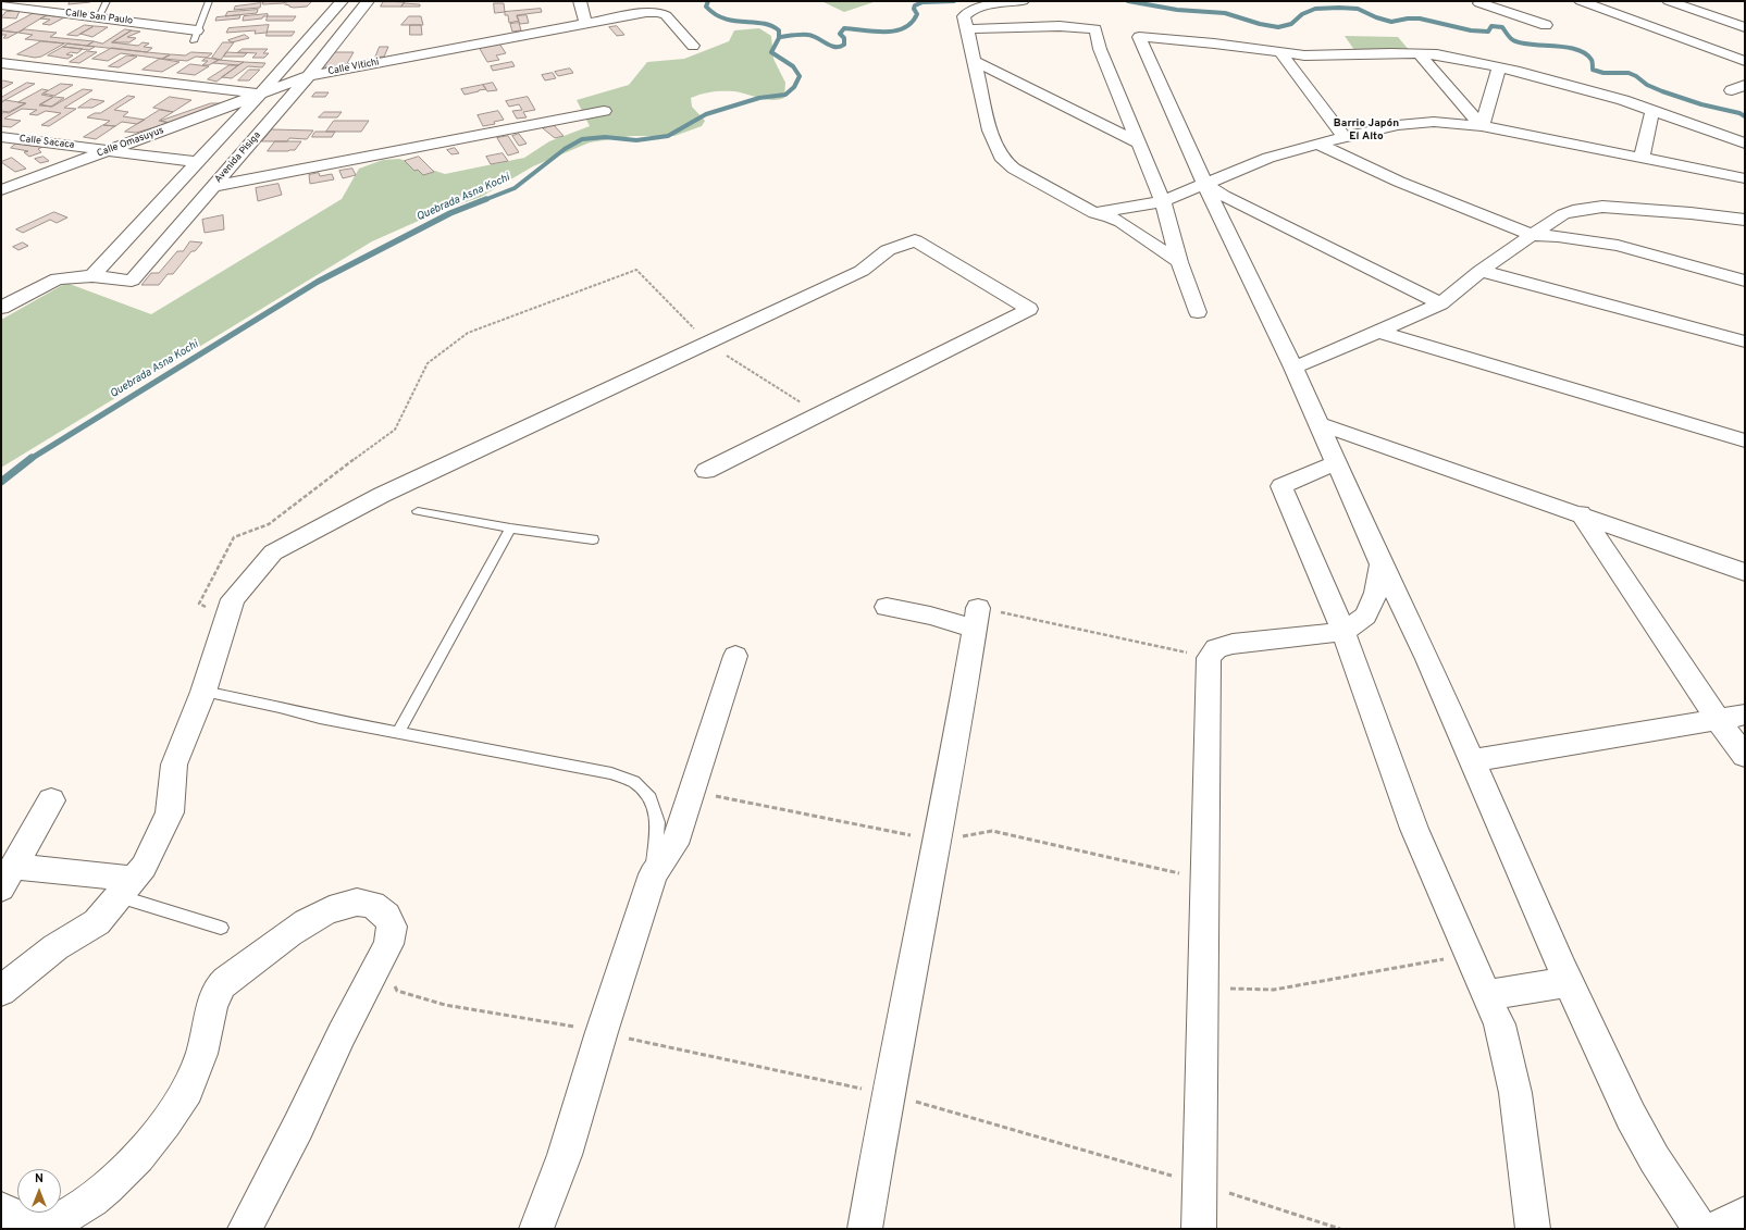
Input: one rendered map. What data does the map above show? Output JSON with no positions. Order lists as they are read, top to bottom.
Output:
{
  "streets": {
    "street": [
      "Calle San Paulo",
      "Calle Vitichi",
      "Calle Sacaca",
      "Calle Omasuyus",
      "Avenida Pisiga"
    ]
  },
  "crossings": [
    ["Calle Vitichi", "Calle Omasuyus"],
    ["Calle Vitichi", "Avenida Pisiga"],
    ["Calle Sacaca", "Calle Omasuyus"]
  ],
  "districts": ["Barrio Japón El Alto"],
  "water": ["Quebrada Asna Kochi"],
  "north": "top"
}
